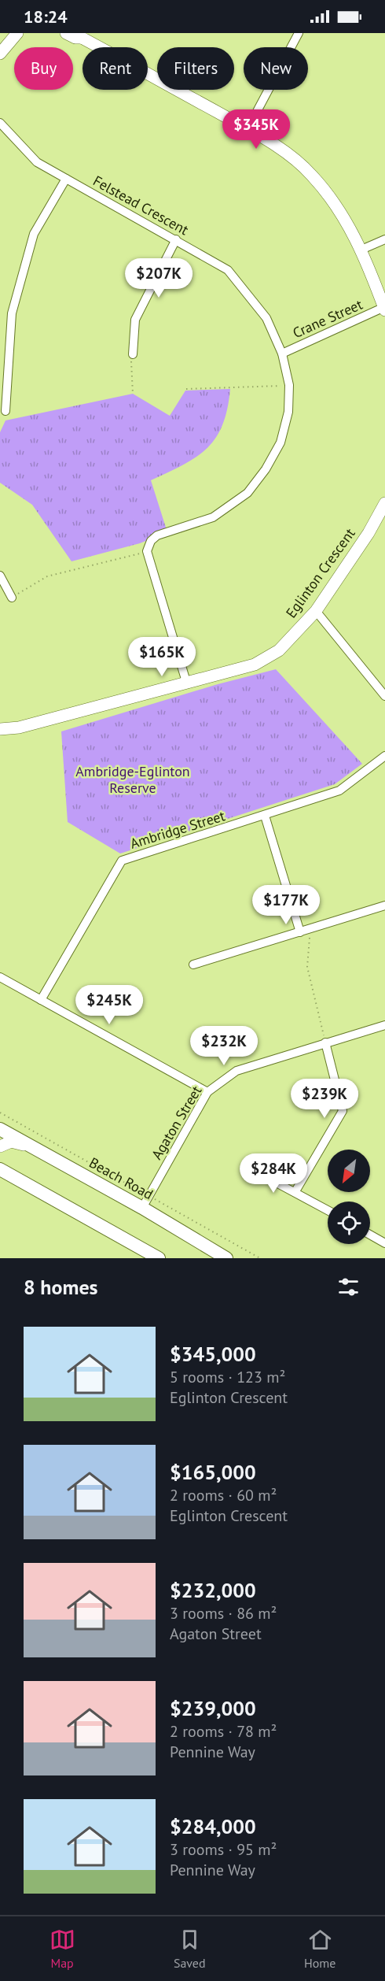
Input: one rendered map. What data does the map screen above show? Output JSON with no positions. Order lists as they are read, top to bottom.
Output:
{
  "streets": {
    "main road": ["Beach Road"],
    "street": [
      "Felstead Crescent",
      "Crane Street",
      "Eglinton Crescent",
      "Ambridge Street",
      "Agaton Street"
    ]
  },
  "crossings": [
    ["Felstead Crescent", "Crane Street"],
    ["Agaton Street", "Beach Road"]
  ],
  "parks": ["Ambridge-Eglinton Reserve"],
  "north": "bottom left",
  "page": {
    "status": "18:24",
    "chip": [
      "Buy",
      "Rent",
      "Filters",
      "New"
    ],
    "price": [
      "$345K",
      "$207K",
      "$165K",
      "$177K",
      "$245K",
      "$232K",
      "$239K",
      "$284K"
    ],
    "heading": "8 homes",
    "list": [
      {
        "name": "$345,000",
        "note": "5 rooms · 123 m² · Eglinton Crescent"
      },
      {
        "name": "$165,000",
        "note": "2 rooms · 60 m² · Eglinton Crescent"
      },
      {
        "name": "$232,000",
        "note": "3 rooms · 86 m² · Agaton Street"
      },
      {
        "name": "$239,000",
        "note": "2 rooms · 78 m² · Pennine Way"
      },
      {
        "name": "$284,000",
        "note": "3 rooms · 95 m² · Pennine Way"
      }
    ],
    "tabs": ["Map", "Saved", "Home"]
  }
}
